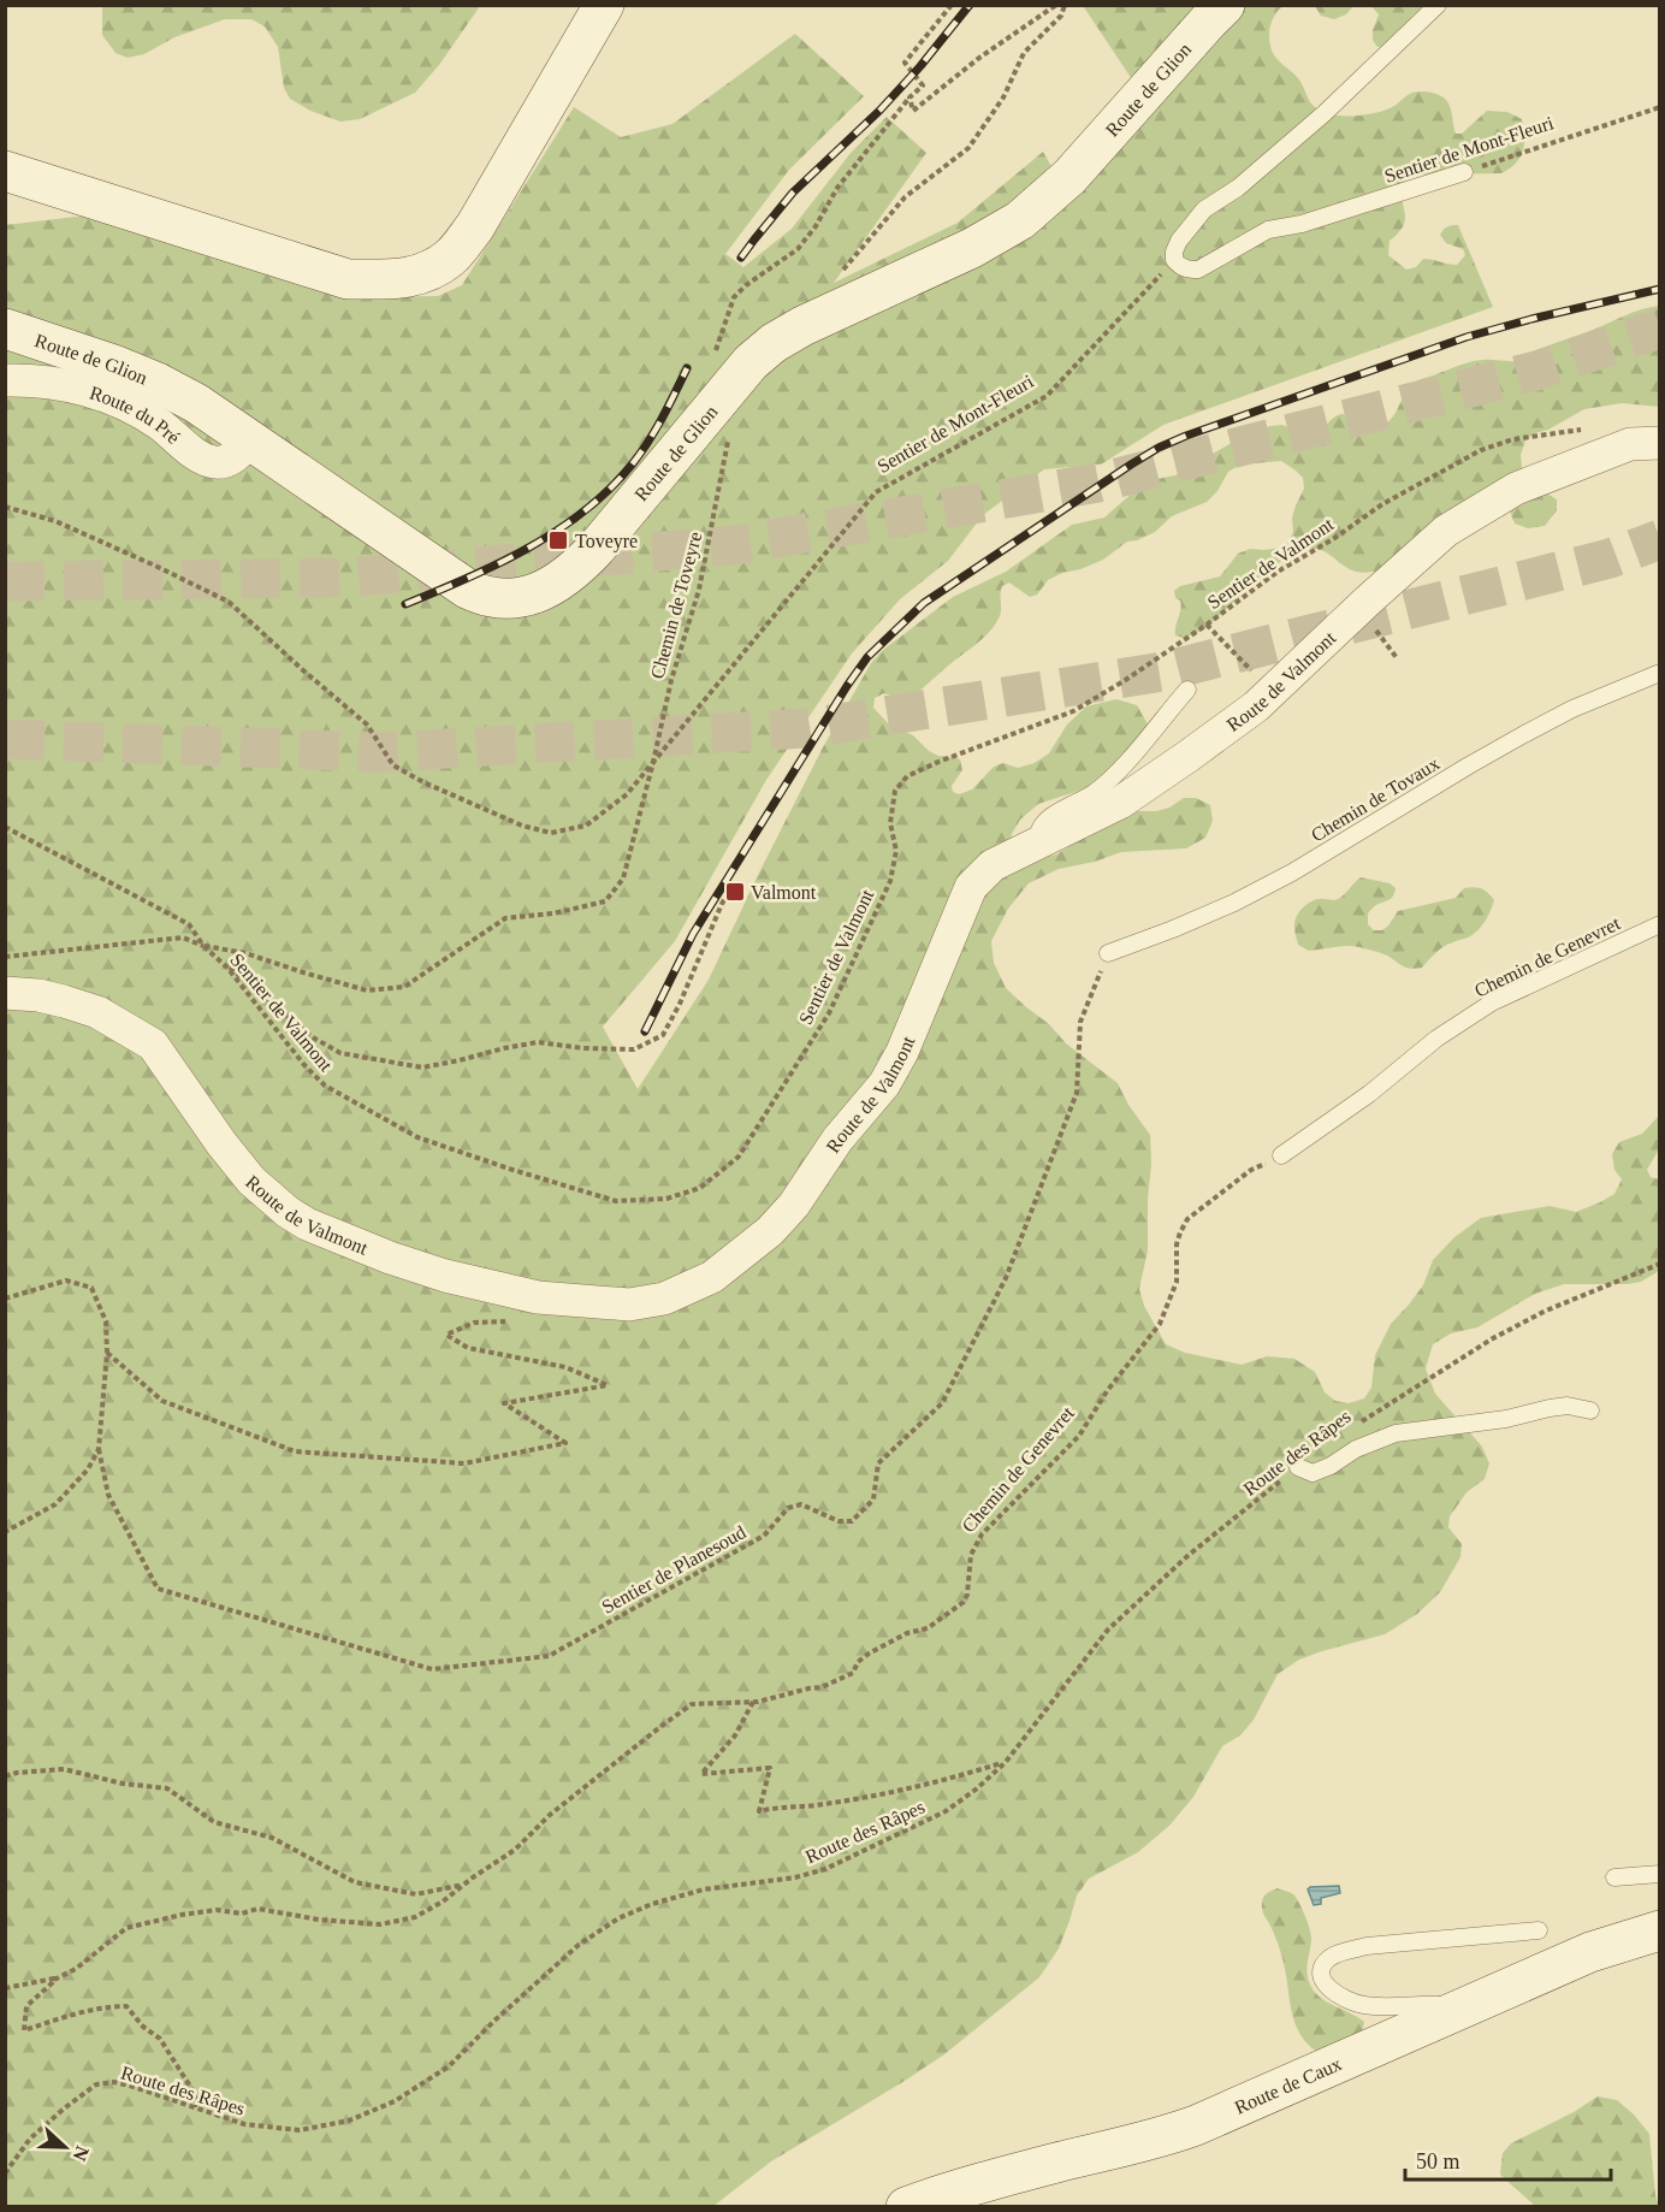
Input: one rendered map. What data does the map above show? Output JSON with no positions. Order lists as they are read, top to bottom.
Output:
{
  "streets": {
    "street": [
      "Route de Glion",
      "Route du Pré",
      "Route de Valmont",
      "Route de Caux"
    ],
    "lane": ["Sentier de Mont-Fleuri", "Chemin de Tovaux", "Chemin de Genevret"],
    "path": [
      "Sentier de Valmont",
      "Chemin de Toveyre",
      "Route des Râpes",
      "Sentier de Planesoud"
    ]
  },
  "crossings": [
    ["Route de Glion", "Route du Pré"],
    ["Sentier de Mont-Fleuri", "Chemin de Toveyre"],
    ["Sentier de Valmont", "Chemin de Toveyre"],
    ["Chemin de Tovaux", "Sentier de Planesoud"]
  ],
  "places": {
    "transit": ["Toveyre", "Valmont"]
  },
  "scale_bar": "50 m",
  "north": "right"
}
